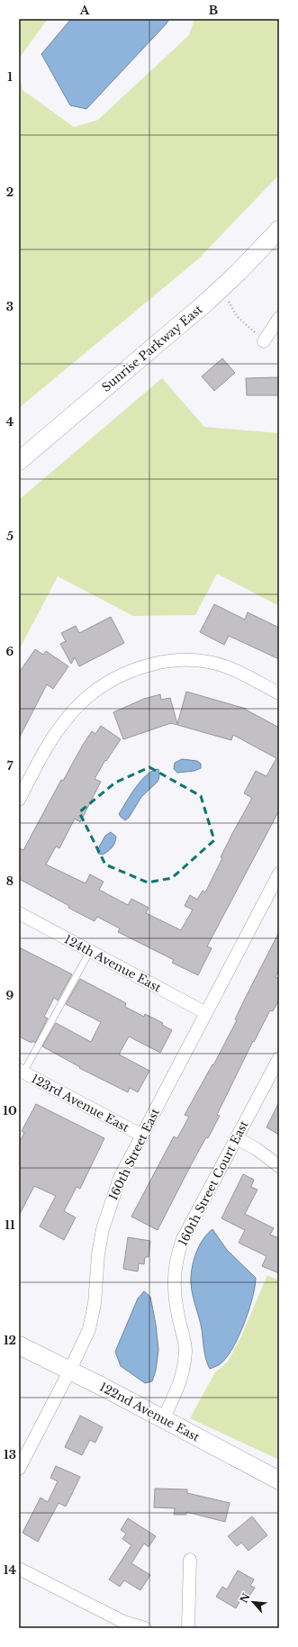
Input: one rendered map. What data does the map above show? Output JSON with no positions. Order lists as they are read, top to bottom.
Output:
{
  "streets": {
    "street": [
      "Sunrise Parkway East",
      "124th Avenue East",
      "123rd Avenue East",
      "160th Street East",
      "160th Street Court East",
      "122nd Avenue East"
    ]
  },
  "crossings": [
    ["124th Avenue East", "160th Street East"],
    ["123rd Avenue East", "160th Street East"],
    ["160th Street East", "122nd Avenue East"],
    ["160th Street Court East", "122nd Avenue East"]
  ],
  "north": "top left",
  "grid": {
    "columns": ["A", "B"],
    "rows": [
      "1",
      "2",
      "3",
      "4",
      "5",
      "6",
      "7",
      "8",
      "9",
      "10",
      "11",
      "12",
      "13",
      "14"
    ]
  }
}
